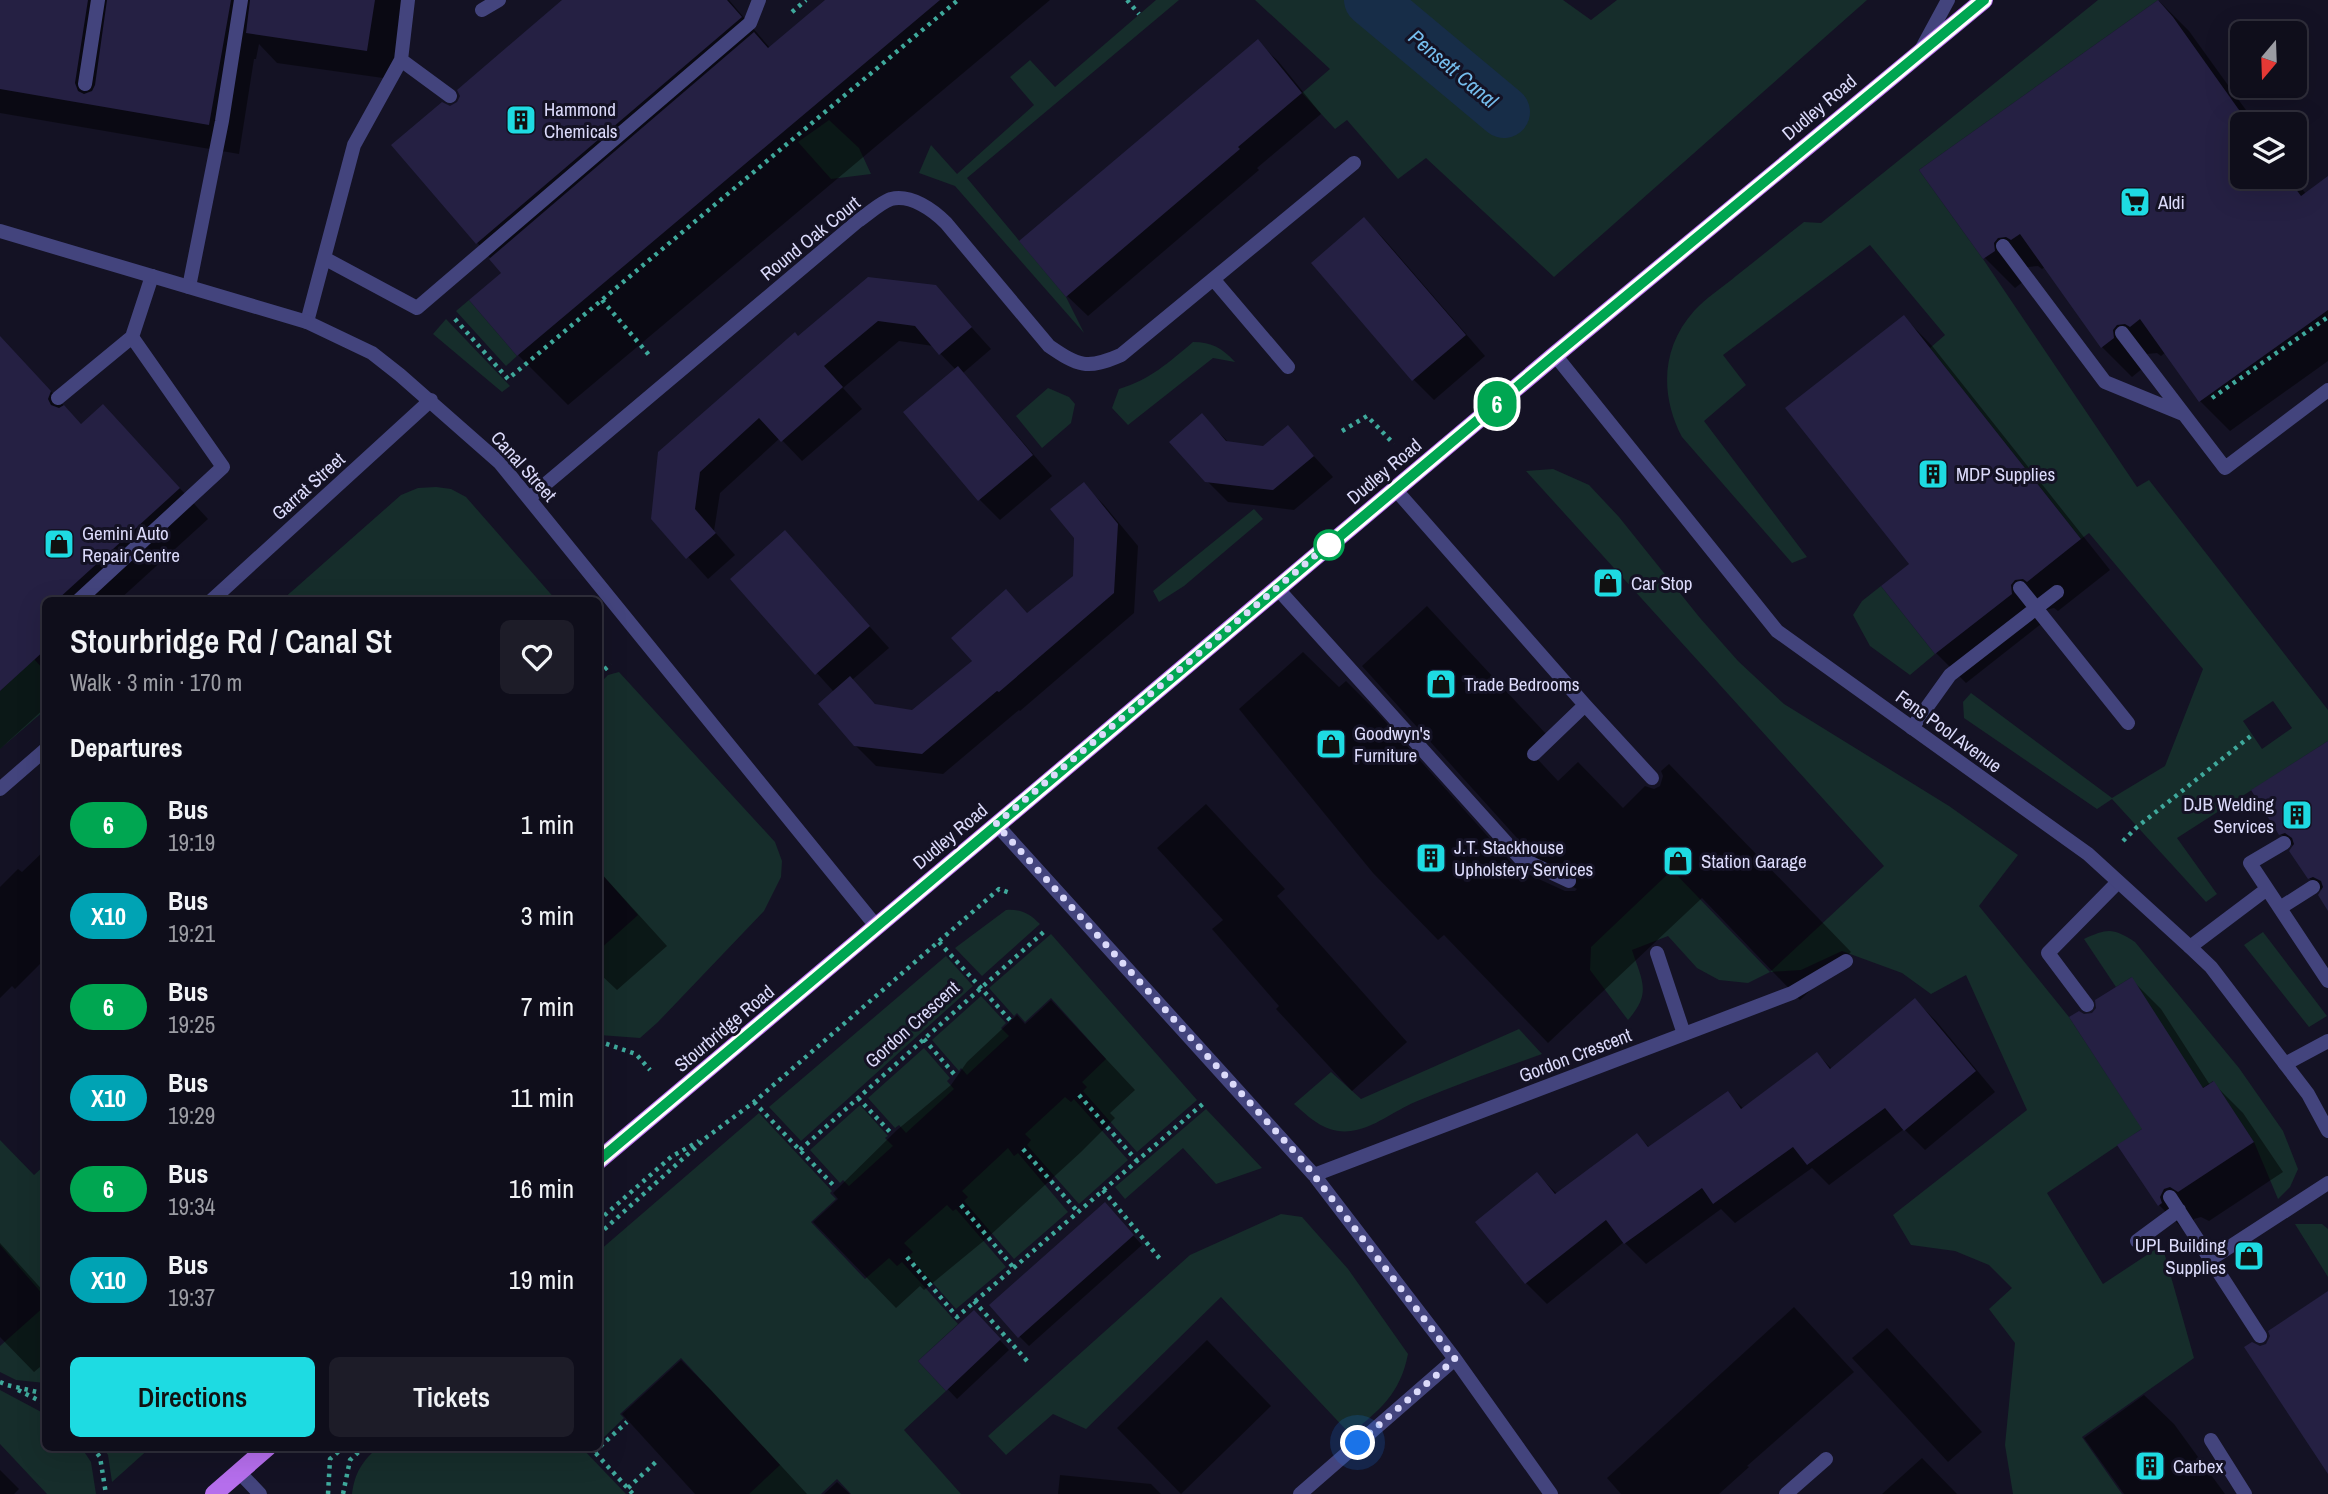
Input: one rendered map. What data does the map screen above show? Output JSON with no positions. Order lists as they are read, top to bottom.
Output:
{
  "streets": {
    "main road": ["Dudley Road", "Stourbridge Road"],
    "street": [
      "Round Oak Court",
      "Canal Street",
      "Garrat Street",
      "Fens Pool Avenue",
      "Gordon Crescent"
    ]
  },
  "crossings": [
    ["Dudley Road", "Canal Street"],
    ["Dudley Road", "Fens Pool Avenue"],
    ["Dudley Road", "Stourbridge Road"],
    ["Round Oak Court", "Canal Street"],
    ["Canal Street", "Garrat Street"],
    ["Canal Street", "Stourbridge Road"]
  ],
  "water": ["Pensett Canal"],
  "places": {
    "building": [
      "Hammond Chemicals",
      "MDP Supplies",
      "DJB Welding Services",
      "J.T. Stackhouse Upholstery Services",
      "Carbex"
    ],
    "supermarket": ["Aldi"],
    "shop": [
      "Gemini Auto Repair Centre",
      "Car Stop",
      "Trade Bedrooms",
      "Goodwyn's Furniture",
      "Station Garage",
      "UPL Building Supplies"
    ]
  },
  "lines": ["bus line 6"],
  "north": "bottom",
  "page": {
    "on_map": "6",
    "heading": [
      ["Stourbridge Rd / Canal St", "Walk · 3 min · 170 m"],
      "Departures"
    ],
    "list": [
      {
        "mark": "6",
        "name": "Bus",
        "note": "19:19",
        "value": "1 min"
      },
      {
        "mark": "X10",
        "name": "Bus",
        "note": "19:21",
        "value": "3 min"
      },
      {
        "mark": "6",
        "name": "Bus",
        "note": "19:25",
        "value": "7 min"
      },
      {
        "mark": "X10",
        "name": "Bus",
        "note": "19:29",
        "value": "11 min"
      },
      {
        "mark": "6",
        "name": "Bus",
        "note": "19:34",
        "value": "16 min"
      },
      {
        "mark": "X10",
        "name": "Bus",
        "note": "19:37",
        "value": "19 min"
      }
    ],
    "buttons": ["Directions", "Tickets"]
  }
}
